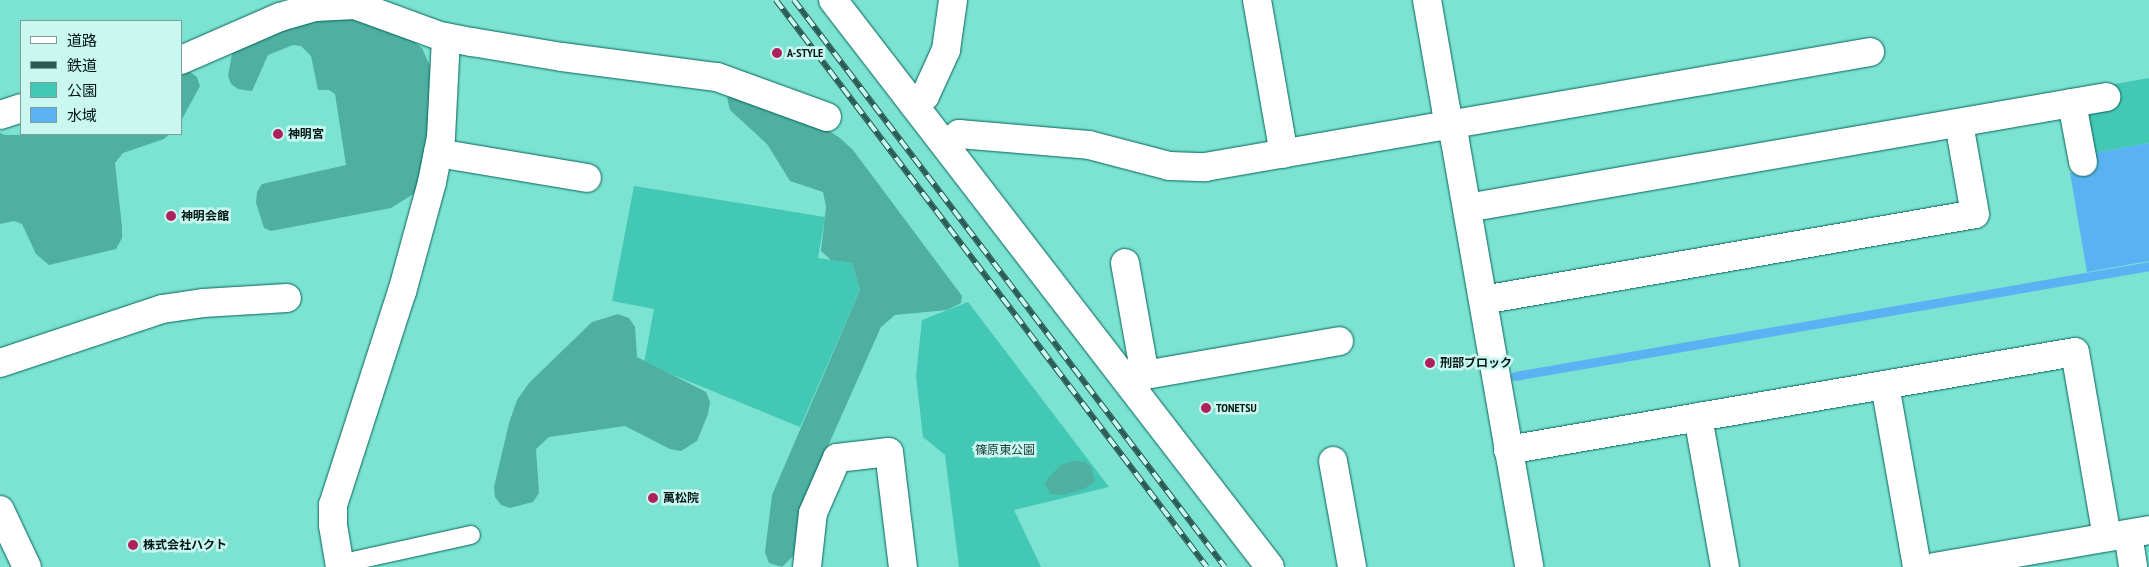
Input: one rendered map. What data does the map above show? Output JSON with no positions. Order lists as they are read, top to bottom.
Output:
{
  "parks": ["篠原東公園"],
  "places": [
    "A-STYLE",
    "神明宮",
    "神明会館",
    "刑部ブロック",
    "TONETSU",
    "萬松院",
    "株式会社ハクト"
  ],
  "legend": [
    "道路",
    "鉄道",
    "公園",
    "水域"
  ]
}
